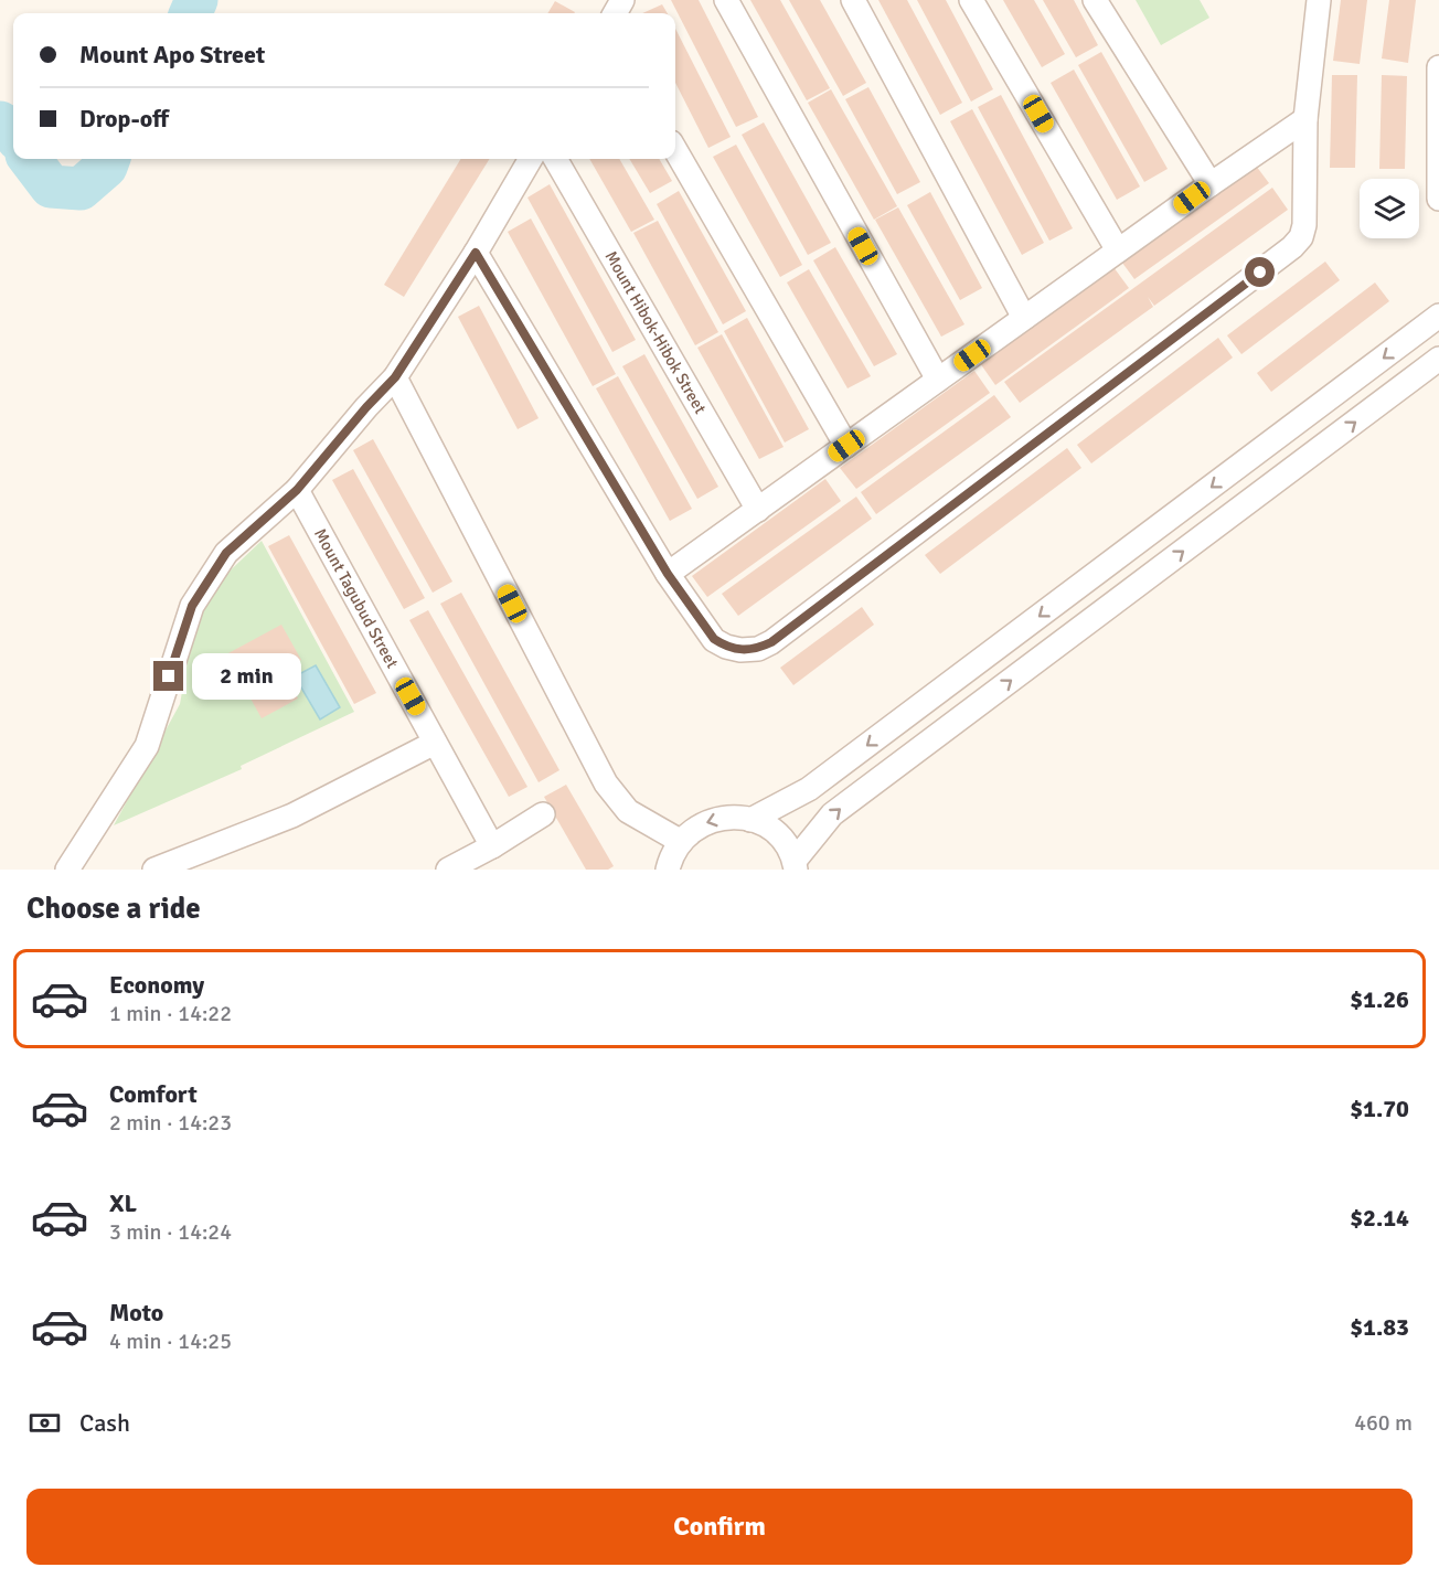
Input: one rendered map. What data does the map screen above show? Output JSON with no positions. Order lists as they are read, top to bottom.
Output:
{
  "streets": {
    "street": ["Mount Hibok-Hibok Street", "Mount Tagubud Street"]
  },
  "page": {
    "banner": ["Mount Apo Street", "Drop-off"],
    "bubble": "2 min",
    "heading": "Choose a ride",
    "list": [
      {
        "name": "Economy",
        "note": "1 min · 14:22",
        "value": "$1.26"
      },
      {
        "name": "Comfort",
        "note": "2 min · 14:23",
        "value": "$1.70"
      },
      {
        "name": "XL",
        "note": "3 min · 14:24",
        "value": "$2.14"
      },
      {
        "name": "Moto",
        "note": "4 min · 14:25",
        "value": "$1.83"
      }
    ],
    "pay": ["Cash", "460 m"],
    "buttons": "Confirm"
  }
}
